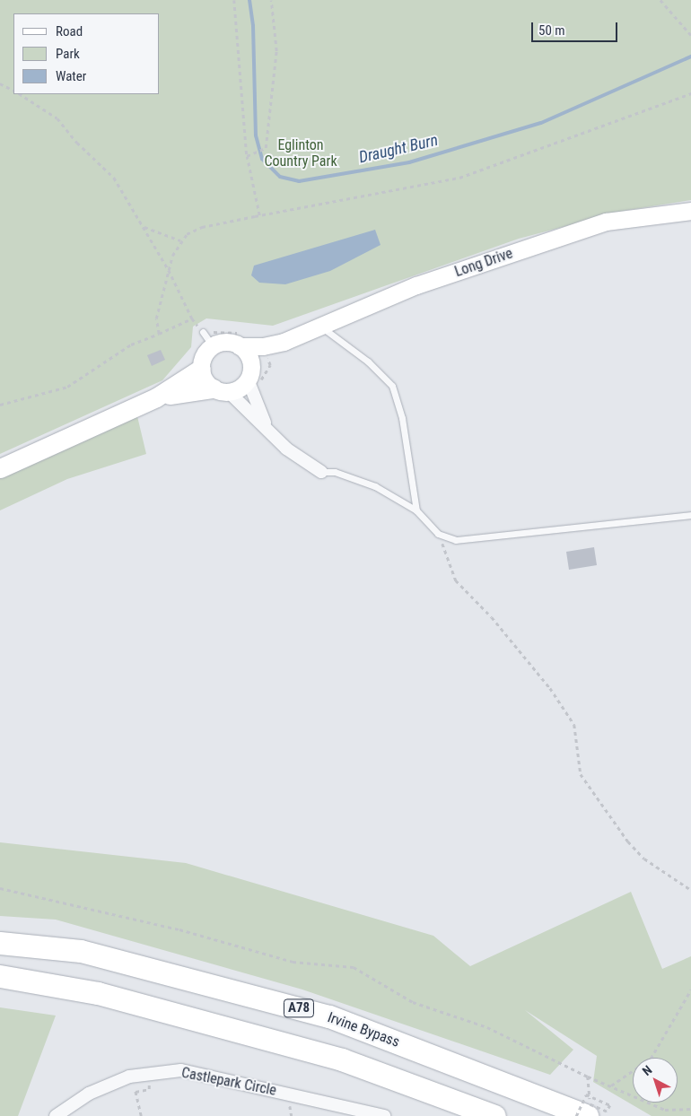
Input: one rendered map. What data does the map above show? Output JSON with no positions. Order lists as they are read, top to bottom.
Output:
{
  "streets": {
    "highway": ["A78", "Irvine Bypass"],
    "main road": ["Long Drive"],
    "street": ["Castlepark Circle"]
  },
  "water": ["Draught Burn"],
  "parks": ["Eglinton Country Park"],
  "legend": ["Road", "Park", "Water"],
  "scale_bar": "50 m",
  "north": "top left"
}
